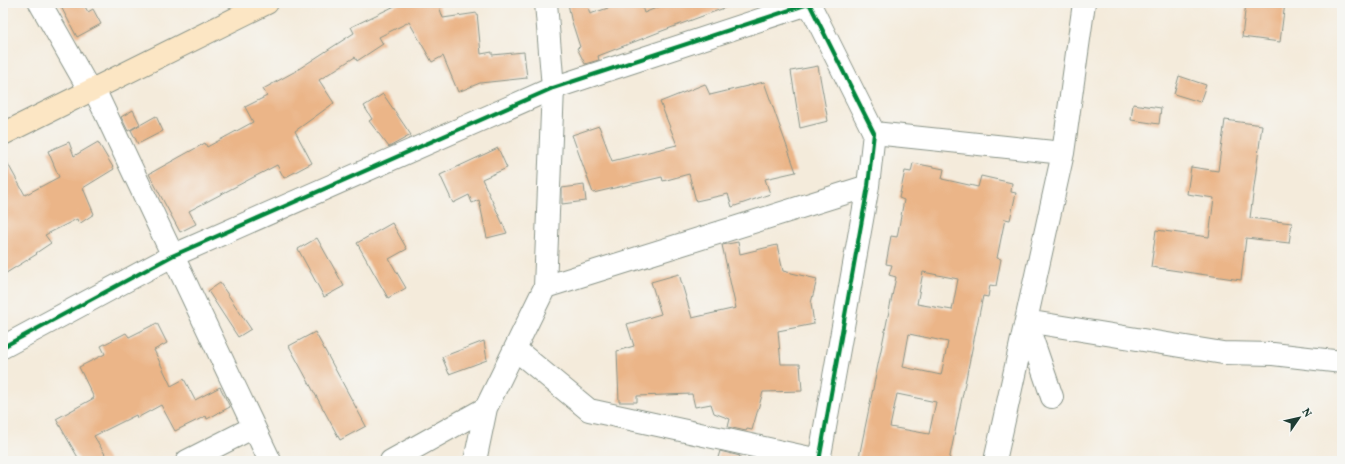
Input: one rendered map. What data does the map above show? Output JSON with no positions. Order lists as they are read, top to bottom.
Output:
{
  "north": "top right"
}
